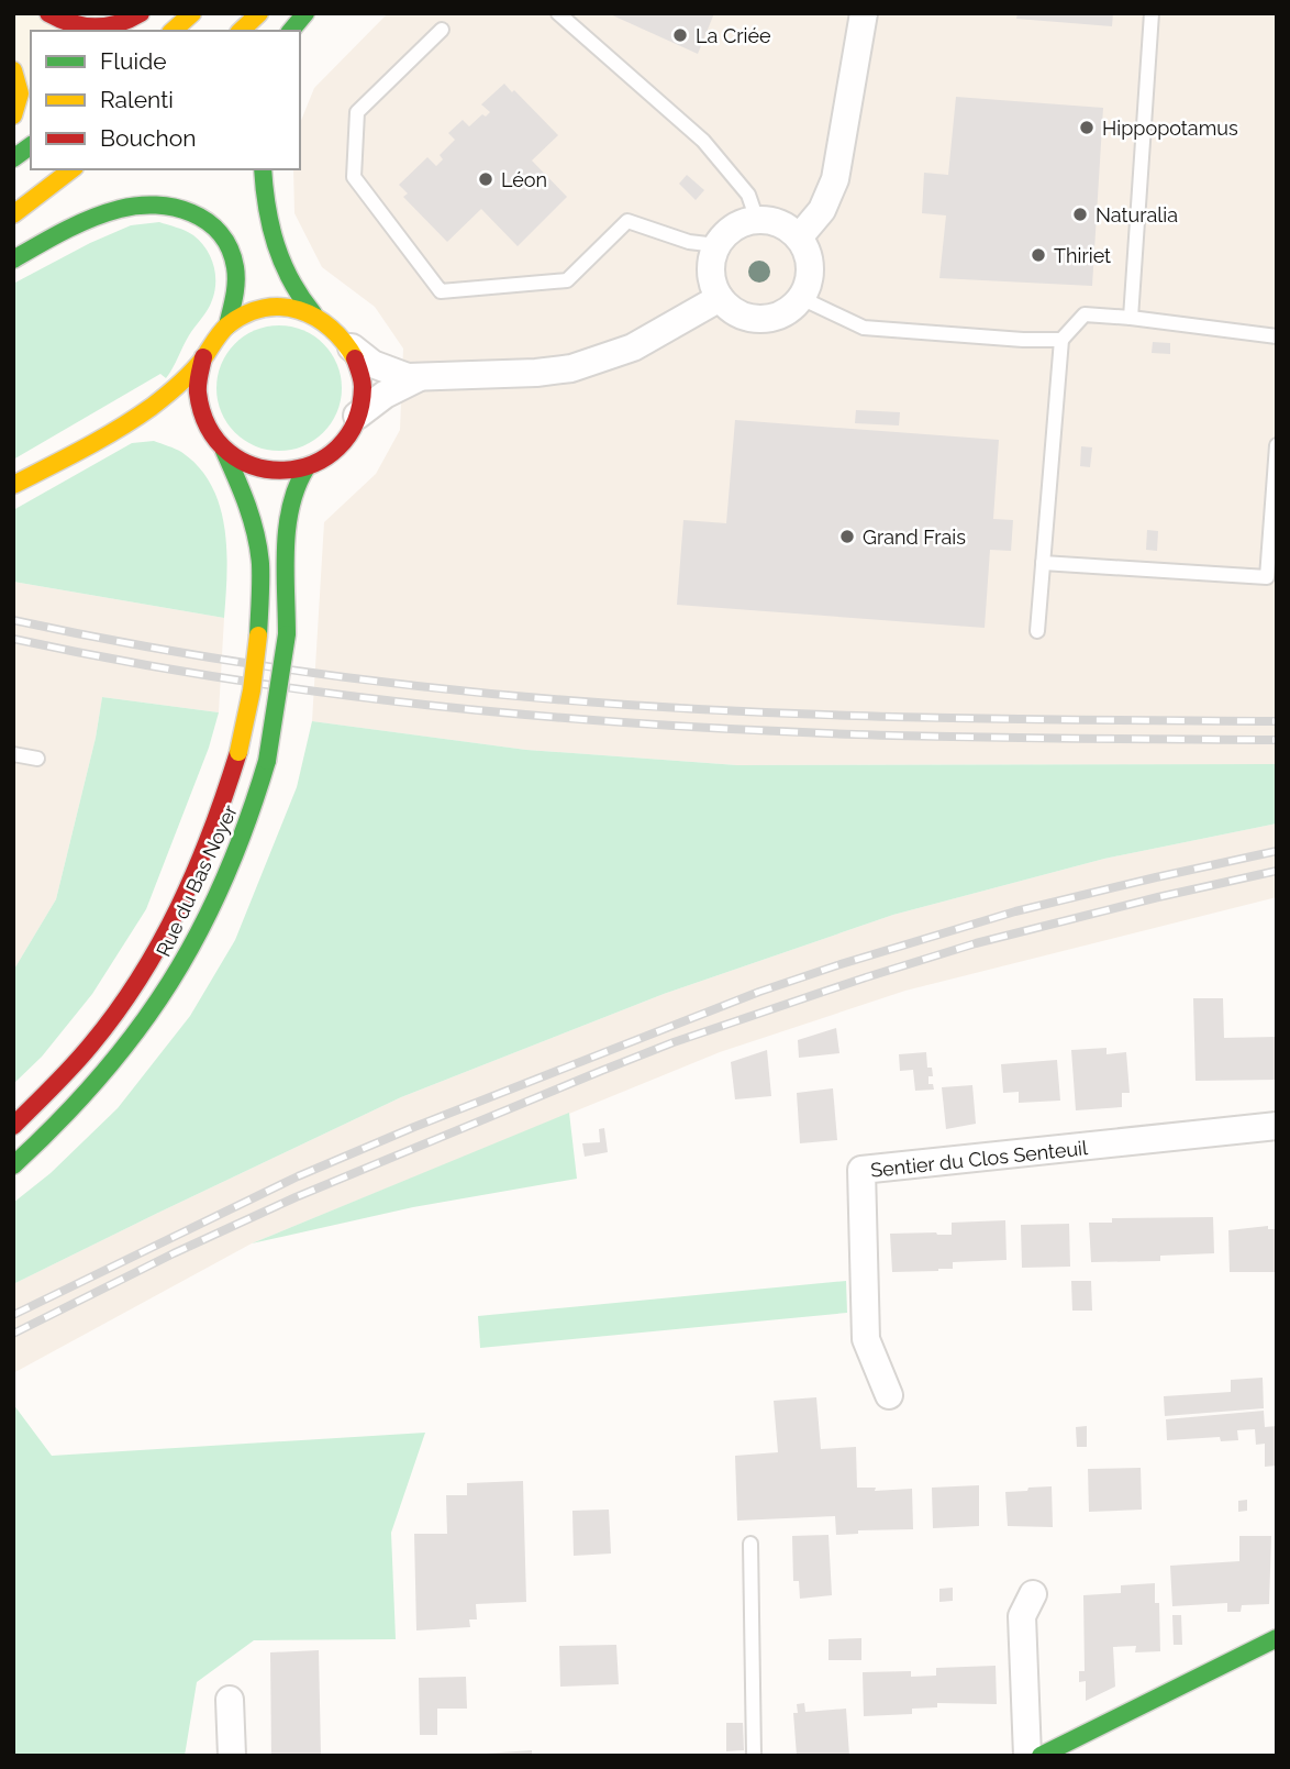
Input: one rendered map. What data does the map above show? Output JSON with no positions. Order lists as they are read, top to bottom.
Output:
{
  "streets": {
    "main road": ["Rue du Bas Noyer"],
    "street": ["Sentier du Clos Senteuil"]
  },
  "places": [
    "La Criée",
    "Hippopotamus",
    "Léon",
    "Naturalia",
    "Thiriet",
    "Grand Frais"
  ],
  "legend": ["Fluide", "Ralenti", "Bouchon"]
}
